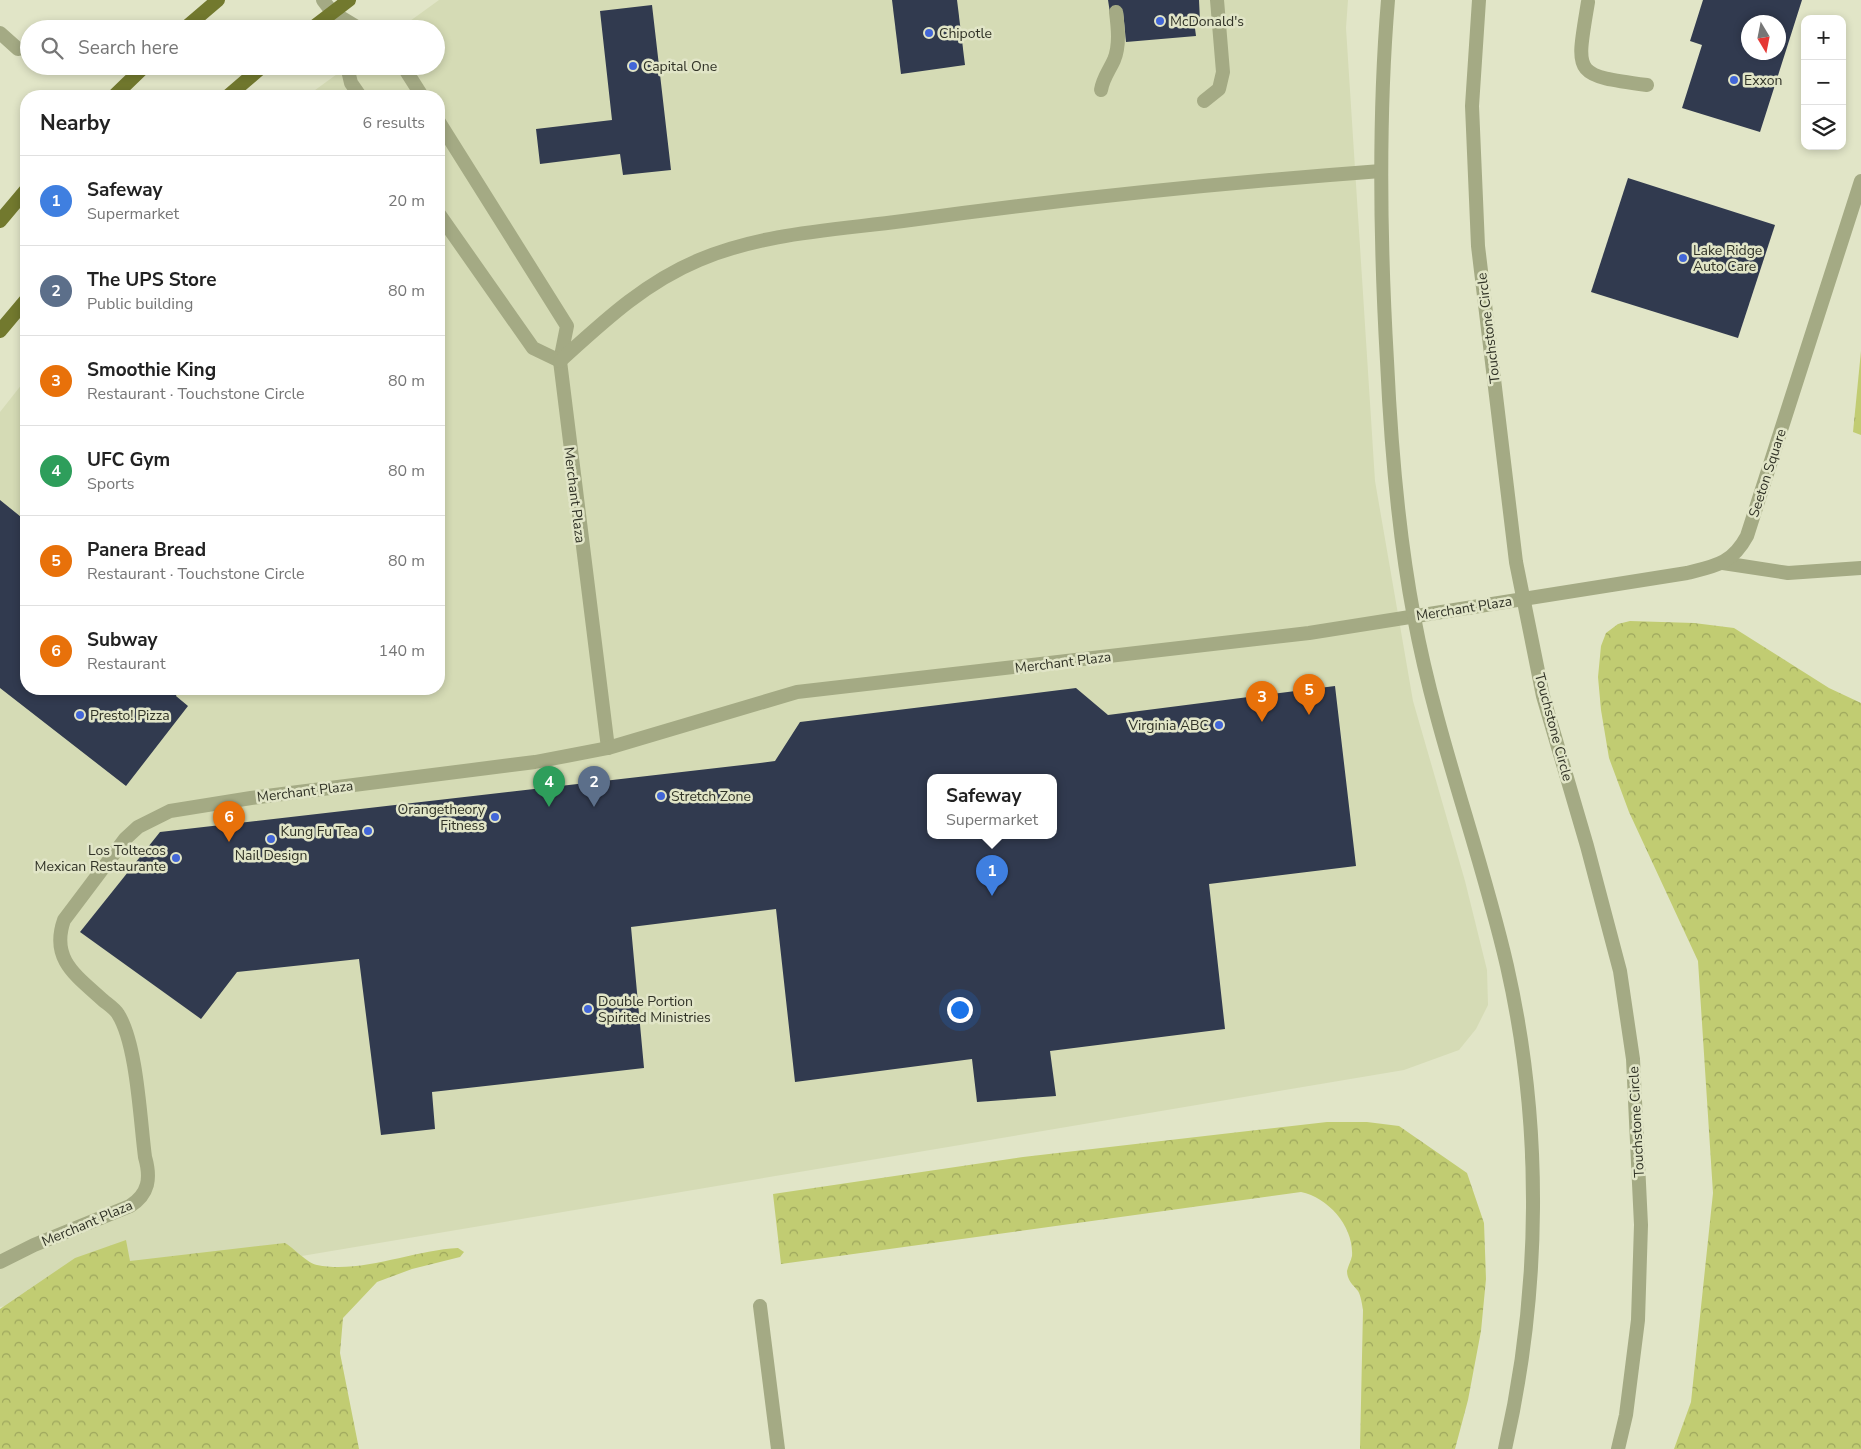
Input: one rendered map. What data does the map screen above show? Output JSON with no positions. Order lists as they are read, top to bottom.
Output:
{
  "streets": {
    "street": ["Touchstone Circle", "Seeton Square", "Merchant Plaza"]
  },
  "crossings": [
    ["Touchstone Circle", "Seeton Square"],
    ["Touchstone Circle", "Merchant Plaza"],
    ["Seeton Square", "Merchant Plaza"]
  ],
  "places": [
    "McDonald's",
    "Chipotle",
    "Capital One",
    "Exxon",
    "Lake Ridge Auto Care",
    "Presto! Pizza",
    "Virginia ABC",
    "Stretch Zone",
    "Orangetheory Fitness",
    "Kung Fu Tea",
    "Nail Design",
    "Los Toltecos Mexican Restaurante",
    "Double Portion Spirited Ministries"
  ],
  "north": "bottom",
  "page": {
    "map_buttons": ["+", "−"],
    "search": "Search here",
    "heading": ["Nearby", "6 results"],
    "list": [
      {
        "mark": "1",
        "name": "Safeway",
        "note": "Supermarket",
        "value": "20 m"
      },
      {
        "mark": "2",
        "name": "The UPS Store",
        "note": "Public building",
        "value": "80 m"
      },
      {
        "mark": "3",
        "name": "Smoothie King",
        "note": "Restaurant · Touchstone Circle",
        "value": "80 m"
      },
      {
        "mark": "4",
        "name": "UFC Gym",
        "note": "Sports",
        "value": "80 m"
      },
      {
        "mark": "5",
        "name": "Panera Bread",
        "note": "Restaurant · Touchstone Circle",
        "value": "80 m"
      },
      {
        "mark": "6",
        "name": "Subway",
        "note": "Restaurant",
        "value": "140 m"
      }
    ],
    "pins": [
      "5",
      "3",
      "2",
      "4",
      "6",
      "1"
    ],
    "popup": ["Safeway", "Supermarket"]
  }
}
